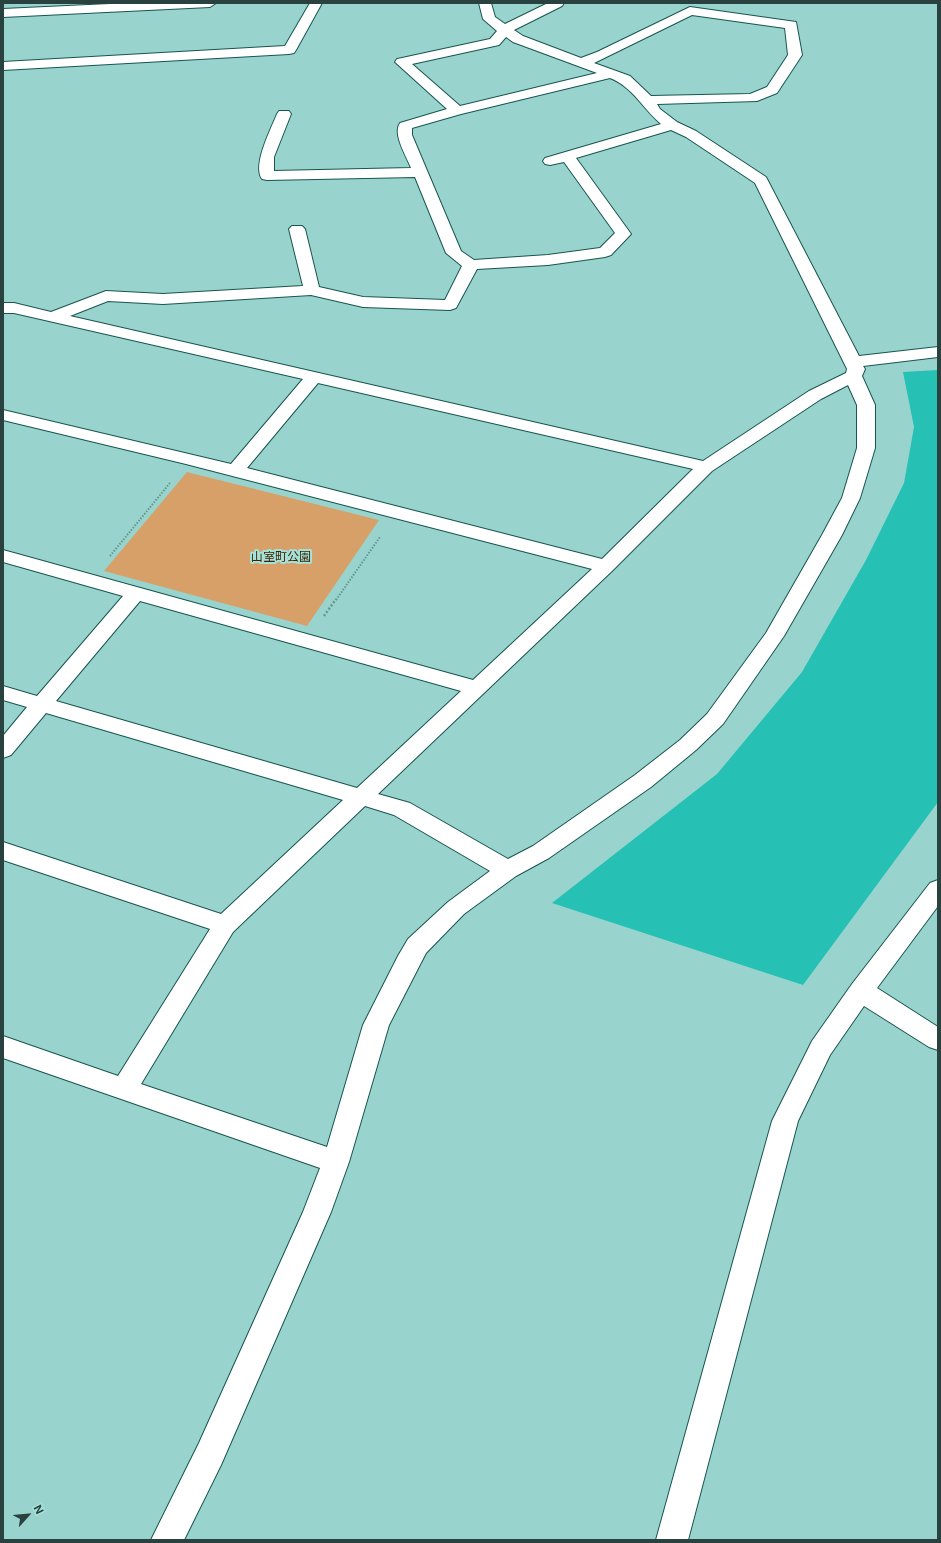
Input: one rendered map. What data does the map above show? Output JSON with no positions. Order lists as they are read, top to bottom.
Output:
{
  "parks": ["山室町公園"],
  "north": "top right"
}
